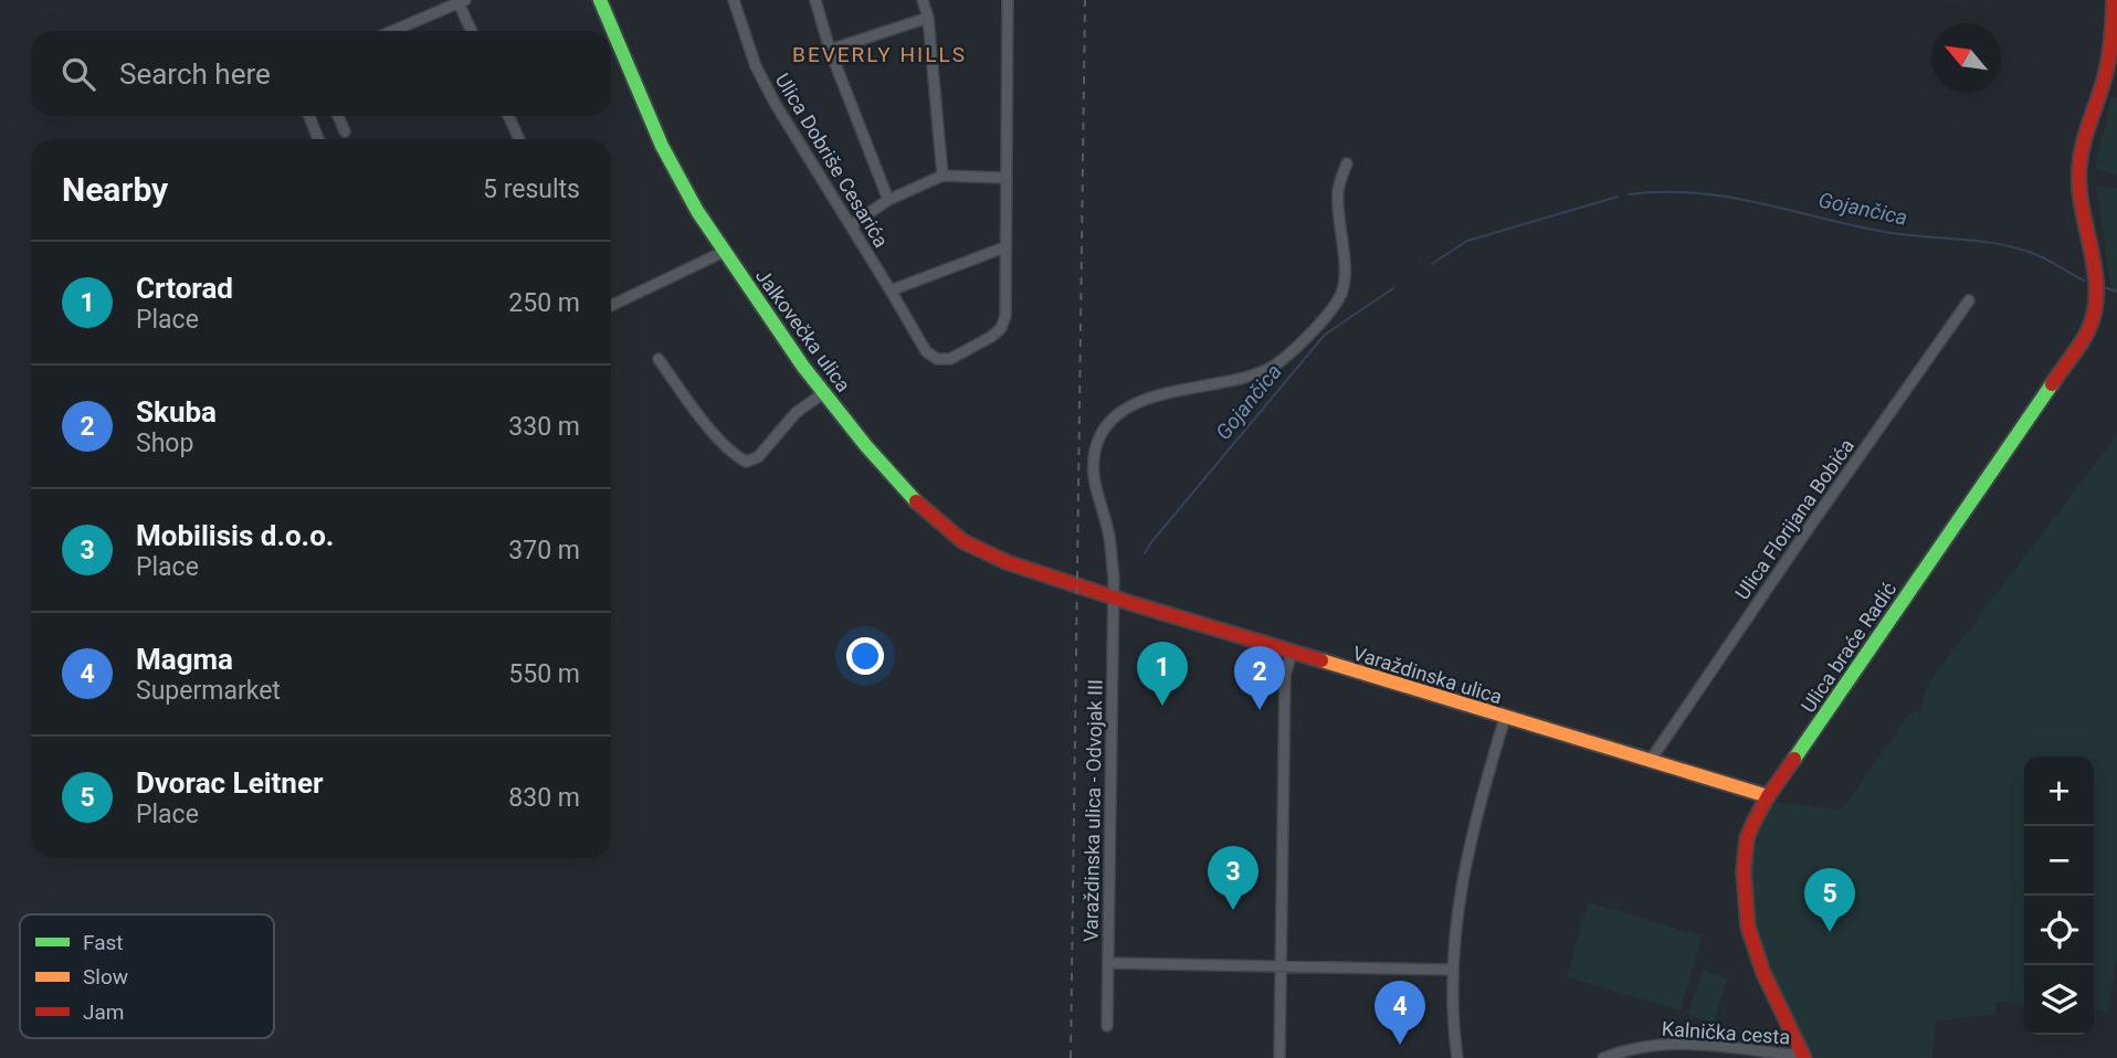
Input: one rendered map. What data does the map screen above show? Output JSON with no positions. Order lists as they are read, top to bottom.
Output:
{
  "streets": {
    "main road": ["Jalkovečka ulica", "Ulica braće Radić", "Varaždinska ulica"],
    "street": [
      "Ulica Dobriše Cesarića",
      "Ulica Florijana Bobića",
      "Varaždinska ulica - Odvojak III",
      "Kalnička cesta"
    ]
  },
  "crossings": [
    ["Jalkovečka ulica", "Varaždinska ulica"],
    ["Ulica Florijana Bobića", "Varaždinska ulica"],
    ["Ulica braće Radić", "Varaždinska ulica"],
    ["Ulica braće Radić", "Kalnička cesta"],
    ["Varaždinska ulica", "Varaždinska ulica - Odvojak III"]
  ],
  "districts": ["BEVERLY HILLS"],
  "water": ["Gojančica"],
  "legend": ["Fast", "Slow", "Jam"],
  "north": "top left",
  "page": {
    "search": "Search here",
    "heading": ["Nearby", "5 results"],
    "list": [
      {
        "mark": "1",
        "name": "Crtorad",
        "note": "Place",
        "value": "250 m"
      },
      {
        "mark": "2",
        "name": "Skuba",
        "note": "Shop",
        "value": "330 m"
      },
      {
        "mark": "3",
        "name": "Mobilisis d.o.o.",
        "note": "Place",
        "value": "370 m"
      },
      {
        "mark": "4",
        "name": "Magma",
        "note": "Supermarket",
        "value": "550 m"
      },
      {
        "mark": "5",
        "name": "Dvorac Leitner",
        "note": "Place",
        "value": "830 m"
      }
    ],
    "pins": [
      "1",
      "2",
      "3",
      "5",
      "4"
    ],
    "map_buttons": ["+", "−"]
  }
}
